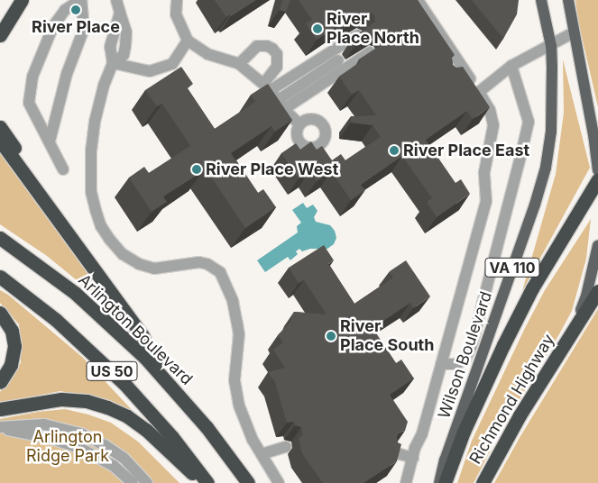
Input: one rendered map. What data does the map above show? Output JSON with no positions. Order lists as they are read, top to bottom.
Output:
{
  "streets": {
    "highway": ["Arlington Boulevard", "US 50", "Richmond Highway"],
    "main road": ["VA 110", "Wilson Boulevard"]
  },
  "parks": ["Arlington Ridge Park"],
  "places": [
    "River Place",
    "River Place North",
    "River Place East",
    "River Place West",
    "River Place South"
  ]
}
